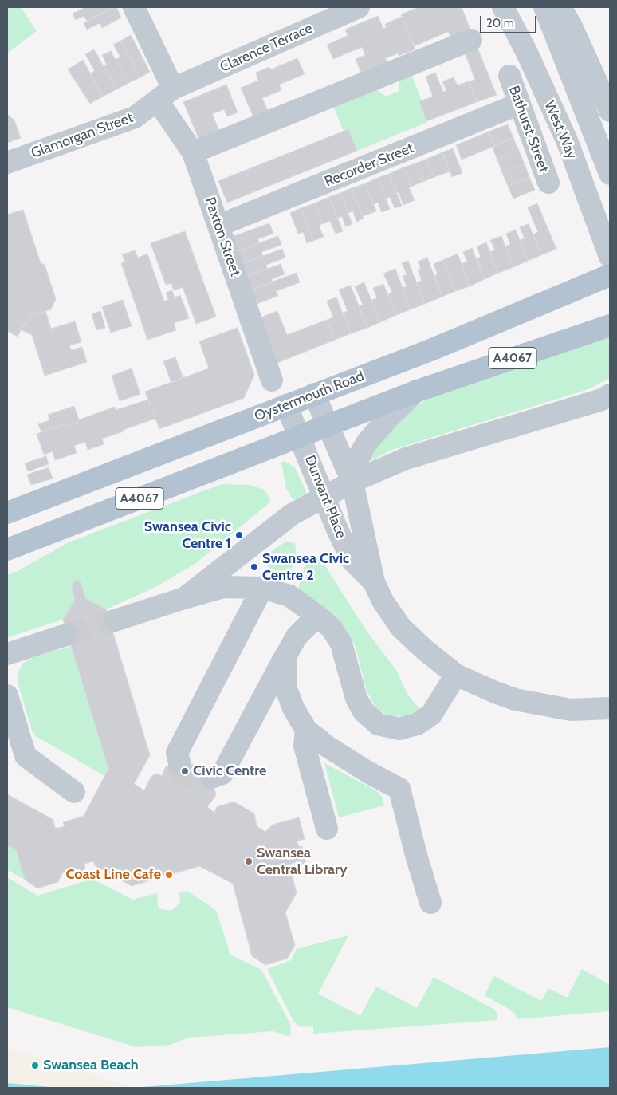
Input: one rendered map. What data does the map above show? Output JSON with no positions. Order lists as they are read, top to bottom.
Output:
{
  "streets": {
    "main road": ["A4067", "Oystermouth Road"],
    "street": [
      "Clarence Terrace",
      "Bathurst Street",
      "West Way",
      "Glamorgan Street",
      "Recorder Street",
      "Paxton Street",
      "Dunvant Place"
    ]
  },
  "crossings": [
    ["Clarence Terrace", "Glamorgan Street"],
    ["Clarence Terrace", "Paxton Street"],
    ["Bathurst Street", "Recorder Street"],
    ["Glamorgan Street", "Paxton Street"],
    ["Recorder Street", "Paxton Street"],
    ["A4067", "Dunvant Place"],
    ["Oystermouth Road", "Dunvant Place"]
  ],
  "places": [
    "Swansea Civic Centre 1",
    "Swansea Civic Centre 2",
    "Civic Centre",
    "Swansea Central Library",
    "Coast Line Cafe",
    "Swansea Beach"
  ],
  "scale_bar": "20 m"
}
